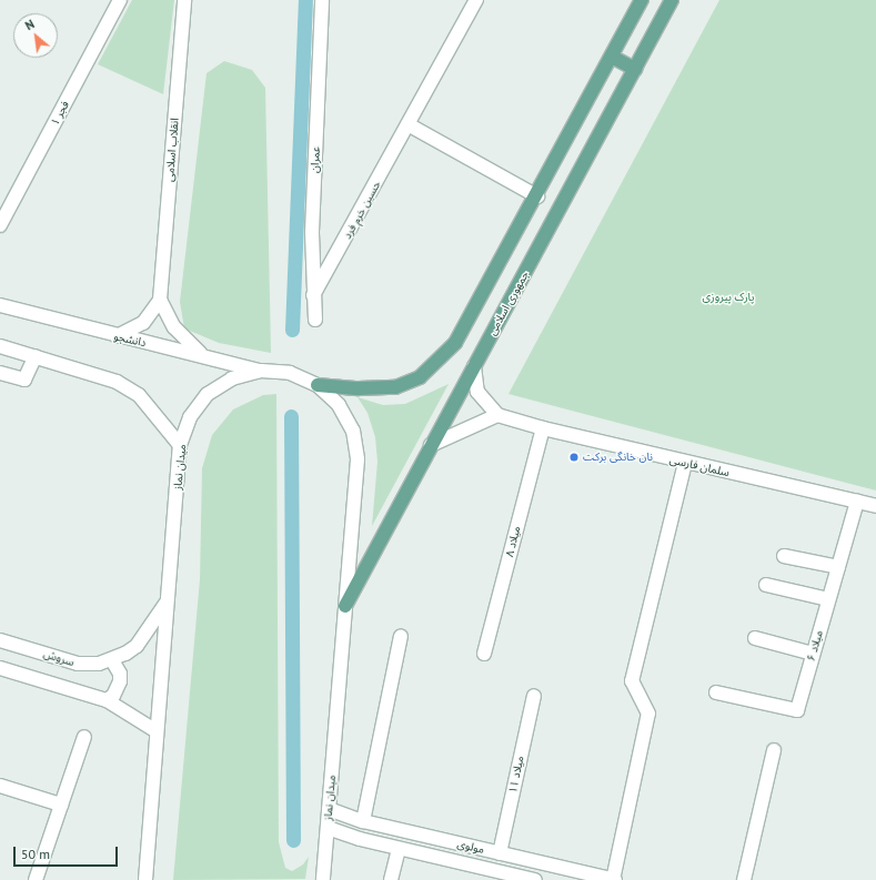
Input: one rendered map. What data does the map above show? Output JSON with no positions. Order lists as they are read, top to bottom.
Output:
{
  "streets": {
    "main road": ["جمهوری اسلامی"],
    "street": [
      "فجر ۱",
      "انقلاب اسلامی",
      "عمران",
      "حسین خرم فرد",
      "دانشجو",
      "سلمان فارسی",
      "میدان نماز",
      "میلاد ۸",
      "میلاد ۶",
      "سروش",
      "میلاد ۱۱",
      "مولوی"
    ]
  },
  "crossings": [
    ["عمران", "حسین خرم فرد"],
    ["جمهوری اسلامی", "میدان نماز"],
    ["دانشجو", "میدان نماز"],
    ["سلمان فارسی", "میلاد ۸"],
    ["سلمان فارسی", "میلاد ۶"],
    ["میدان نماز", "سروش"],
    ["میدان نماز", "مولوی"],
    ["میلاد ۱۱", "مولوی"]
  ],
  "parks": ["پارک پیروزی"],
  "places": ["نان خانگی برکت"],
  "scale_bar": "50 m",
  "north": "top left"
}
